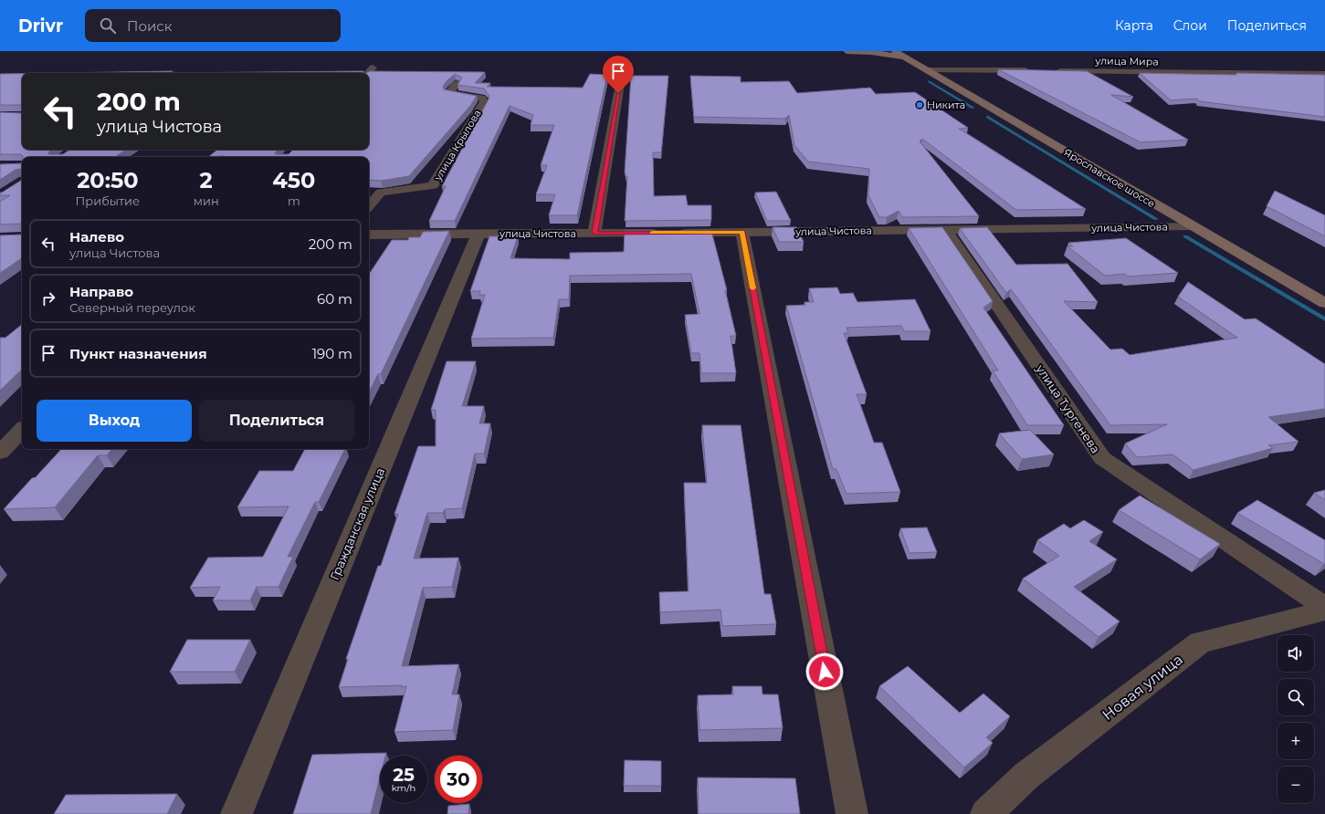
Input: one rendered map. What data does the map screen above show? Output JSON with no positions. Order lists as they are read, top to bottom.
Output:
{
  "streets": {
    "main road": ["Ярославское шоссе"],
    "street": [
      "улица Мира",
      "улица Крылова",
      "улица Чистова",
      "улица Тургенева",
      "Гражданская улица",
      "Новая улица"
    ]
  },
  "crossings": [
    ["Ярославское шоссе", "улица Чистова"],
    ["улица Чистова", "улица Тургенева"],
    ["улица Чистова", "Гражданская улица"]
  ],
  "places": ["Никита"],
  "page": {
    "header": "Drivr",
    "search": "Поиск",
    "nav": ["Карта", "Слои", "Поделиться"],
    "turn": ["200 m", "улица Чистова"],
    "eta": [
      "20:50",
      "Прибытие",
      "2",
      "мин",
      "450",
      "m"
    ],
    "list": [
      {
        "name": "Налево",
        "note": "улица Чистова",
        "value": "200 m"
      },
      {
        "name": "Направо",
        "note": "Северный переулок",
        "value": "60 m"
      },
      {
        "name": "Пункт назначения",
        "value": "190 m"
      }
    ],
    "buttons": ["Выход", "Поделиться"],
    "map_buttons": ["+", "−"],
    "speed": "25 km/h",
    "limit": "30"
  }
}
